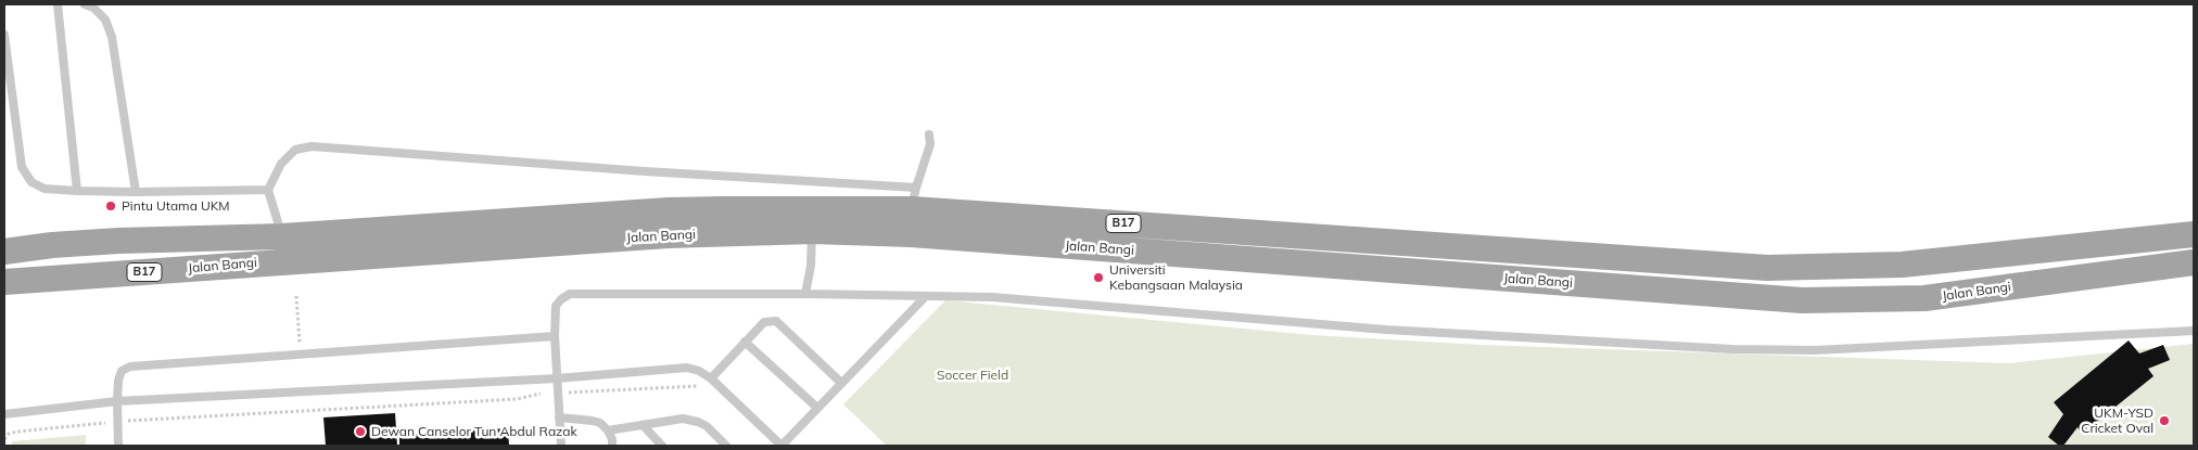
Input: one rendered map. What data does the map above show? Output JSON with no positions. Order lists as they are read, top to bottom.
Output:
{
  "streets": {
    "main road": ["B17", "Jalan Bangi"]
  },
  "parks": ["Soccer Field"],
  "places": [
    "Pintu Utama UKM",
    "Universiti Kebangsaan Malaysia",
    "UKM-YSD Cricket Oval",
    "Dewan Canselor Tun Abdul Razak"
  ]
}
